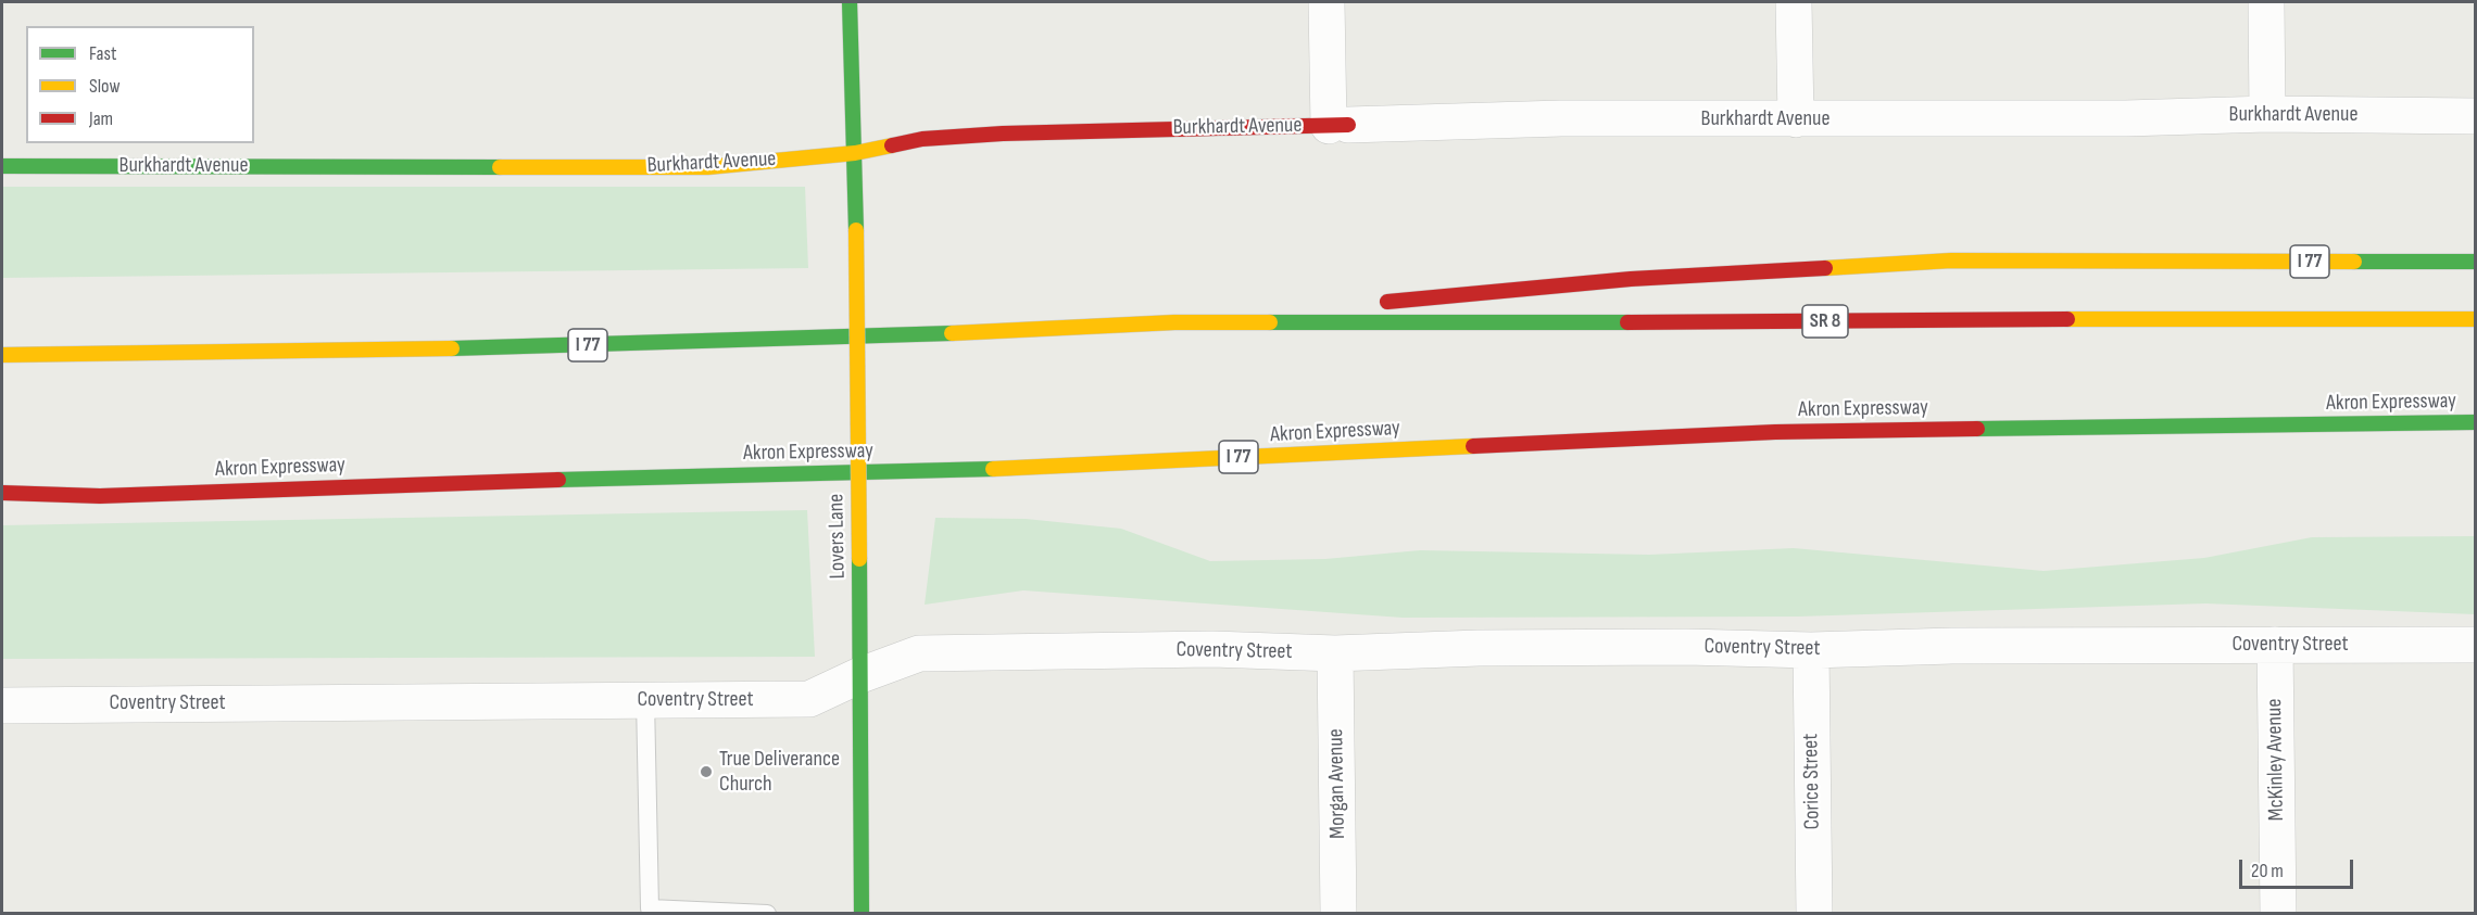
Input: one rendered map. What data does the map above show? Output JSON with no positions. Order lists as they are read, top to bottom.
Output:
{
  "streets": {
    "main road": [
      "Burkhardt Avenue",
      "I 77",
      "SR 8",
      "Akron Expressway",
      "Lovers Lane"
    ],
    "street": [
      "Coventry Street",
      "McKinley Avenue",
      "Corice Street",
      "Morgan Avenue"
    ]
  },
  "crossings": [
    ["Burkhardt Avenue", "Lovers Lane"],
    ["I 77", "SR 8"],
    ["Lovers Lane", "Coventry Street"],
    ["Coventry Street", "McKinley Avenue"],
    ["Coventry Street", "Corice Street"],
    ["Coventry Street", "Morgan Avenue"]
  ],
  "places": ["True Deliverance Church"],
  "legend": ["Fast", "Slow", "Jam"],
  "scale_bar": "20 m"
}
